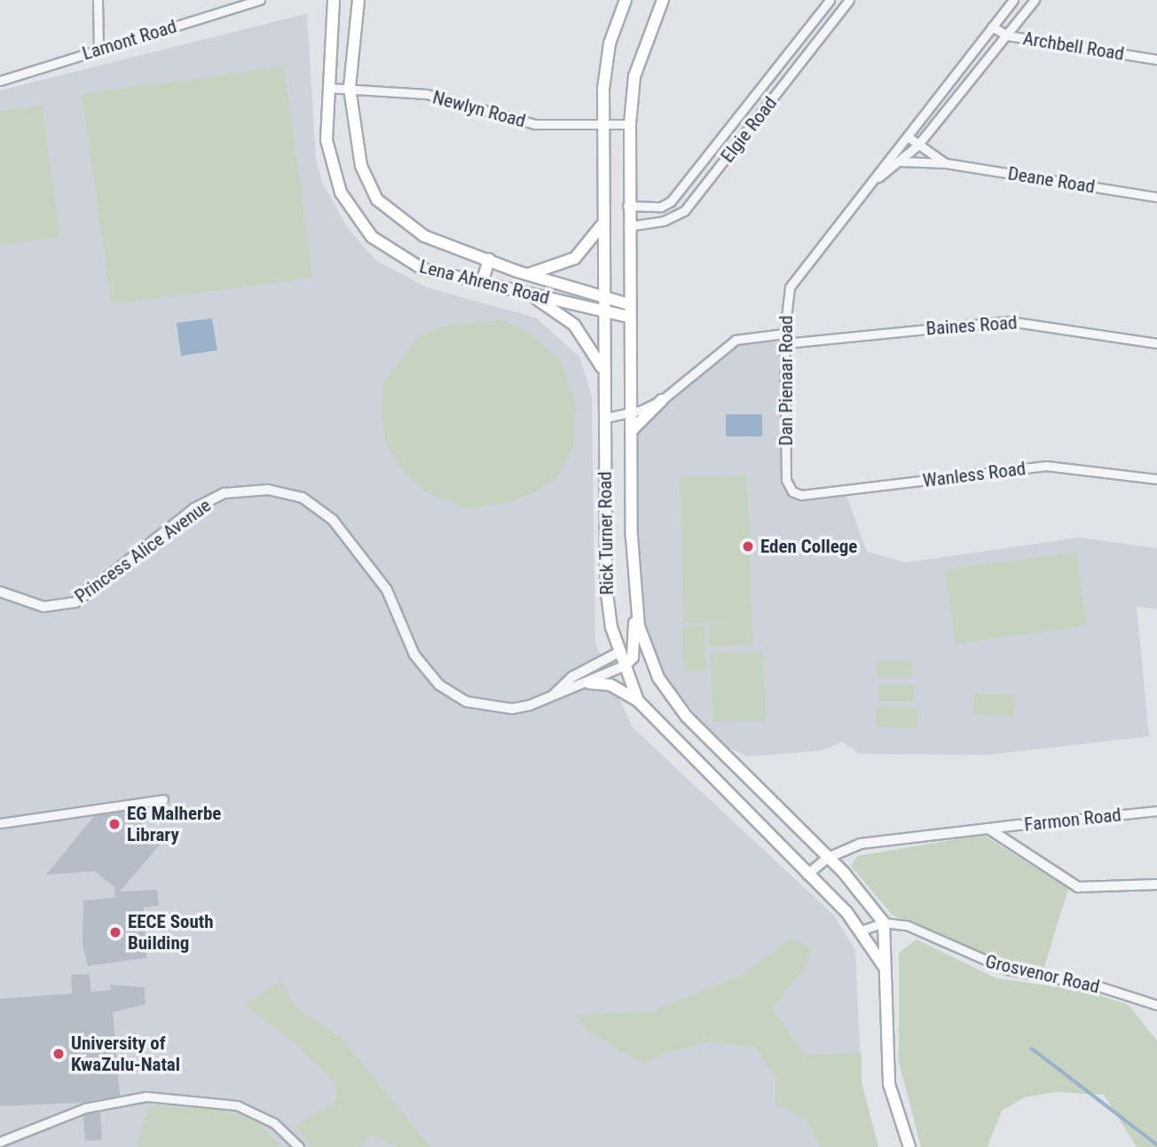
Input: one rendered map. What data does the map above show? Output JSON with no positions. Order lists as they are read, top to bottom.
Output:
{
  "streets": {
    "main road": ["Lena Ahrens Road", "Rick Turner Road"],
    "street": [
      "Lamont Road",
      "Archbell Road",
      "Newlyn Road",
      "Elgie Road",
      "Deane Road",
      "Baines Road",
      "Dan Pienaar Road",
      "Wanless Road",
      "Princess Alice Avenue",
      "Farmon Road",
      "Grosvenor Road"
    ]
  },
  "crossings": [
    ["Archbell Road", "Dan Pienaar Road"],
    ["Newlyn Road", "Lena Ahrens Road"],
    ["Newlyn Road", "Rick Turner Road"],
    ["Elgie Road", "Rick Turner Road"],
    ["Deane Road", "Dan Pienaar Road"],
    ["Lena Ahrens Road", "Rick Turner Road"],
    ["Baines Road", "Dan Pienaar Road"],
    ["Dan Pienaar Road", "Wanless Road"],
    ["Rick Turner Road", "Princess Alice Avenue"],
    ["Rick Turner Road", "Farmon Road"],
    ["Rick Turner Road", "Grosvenor Road"]
  ],
  "places": [
    "Eden College",
    "EG Malherbe Library",
    "EECE South Building",
    "University of KwaZulu-Natal"
  ]
}
